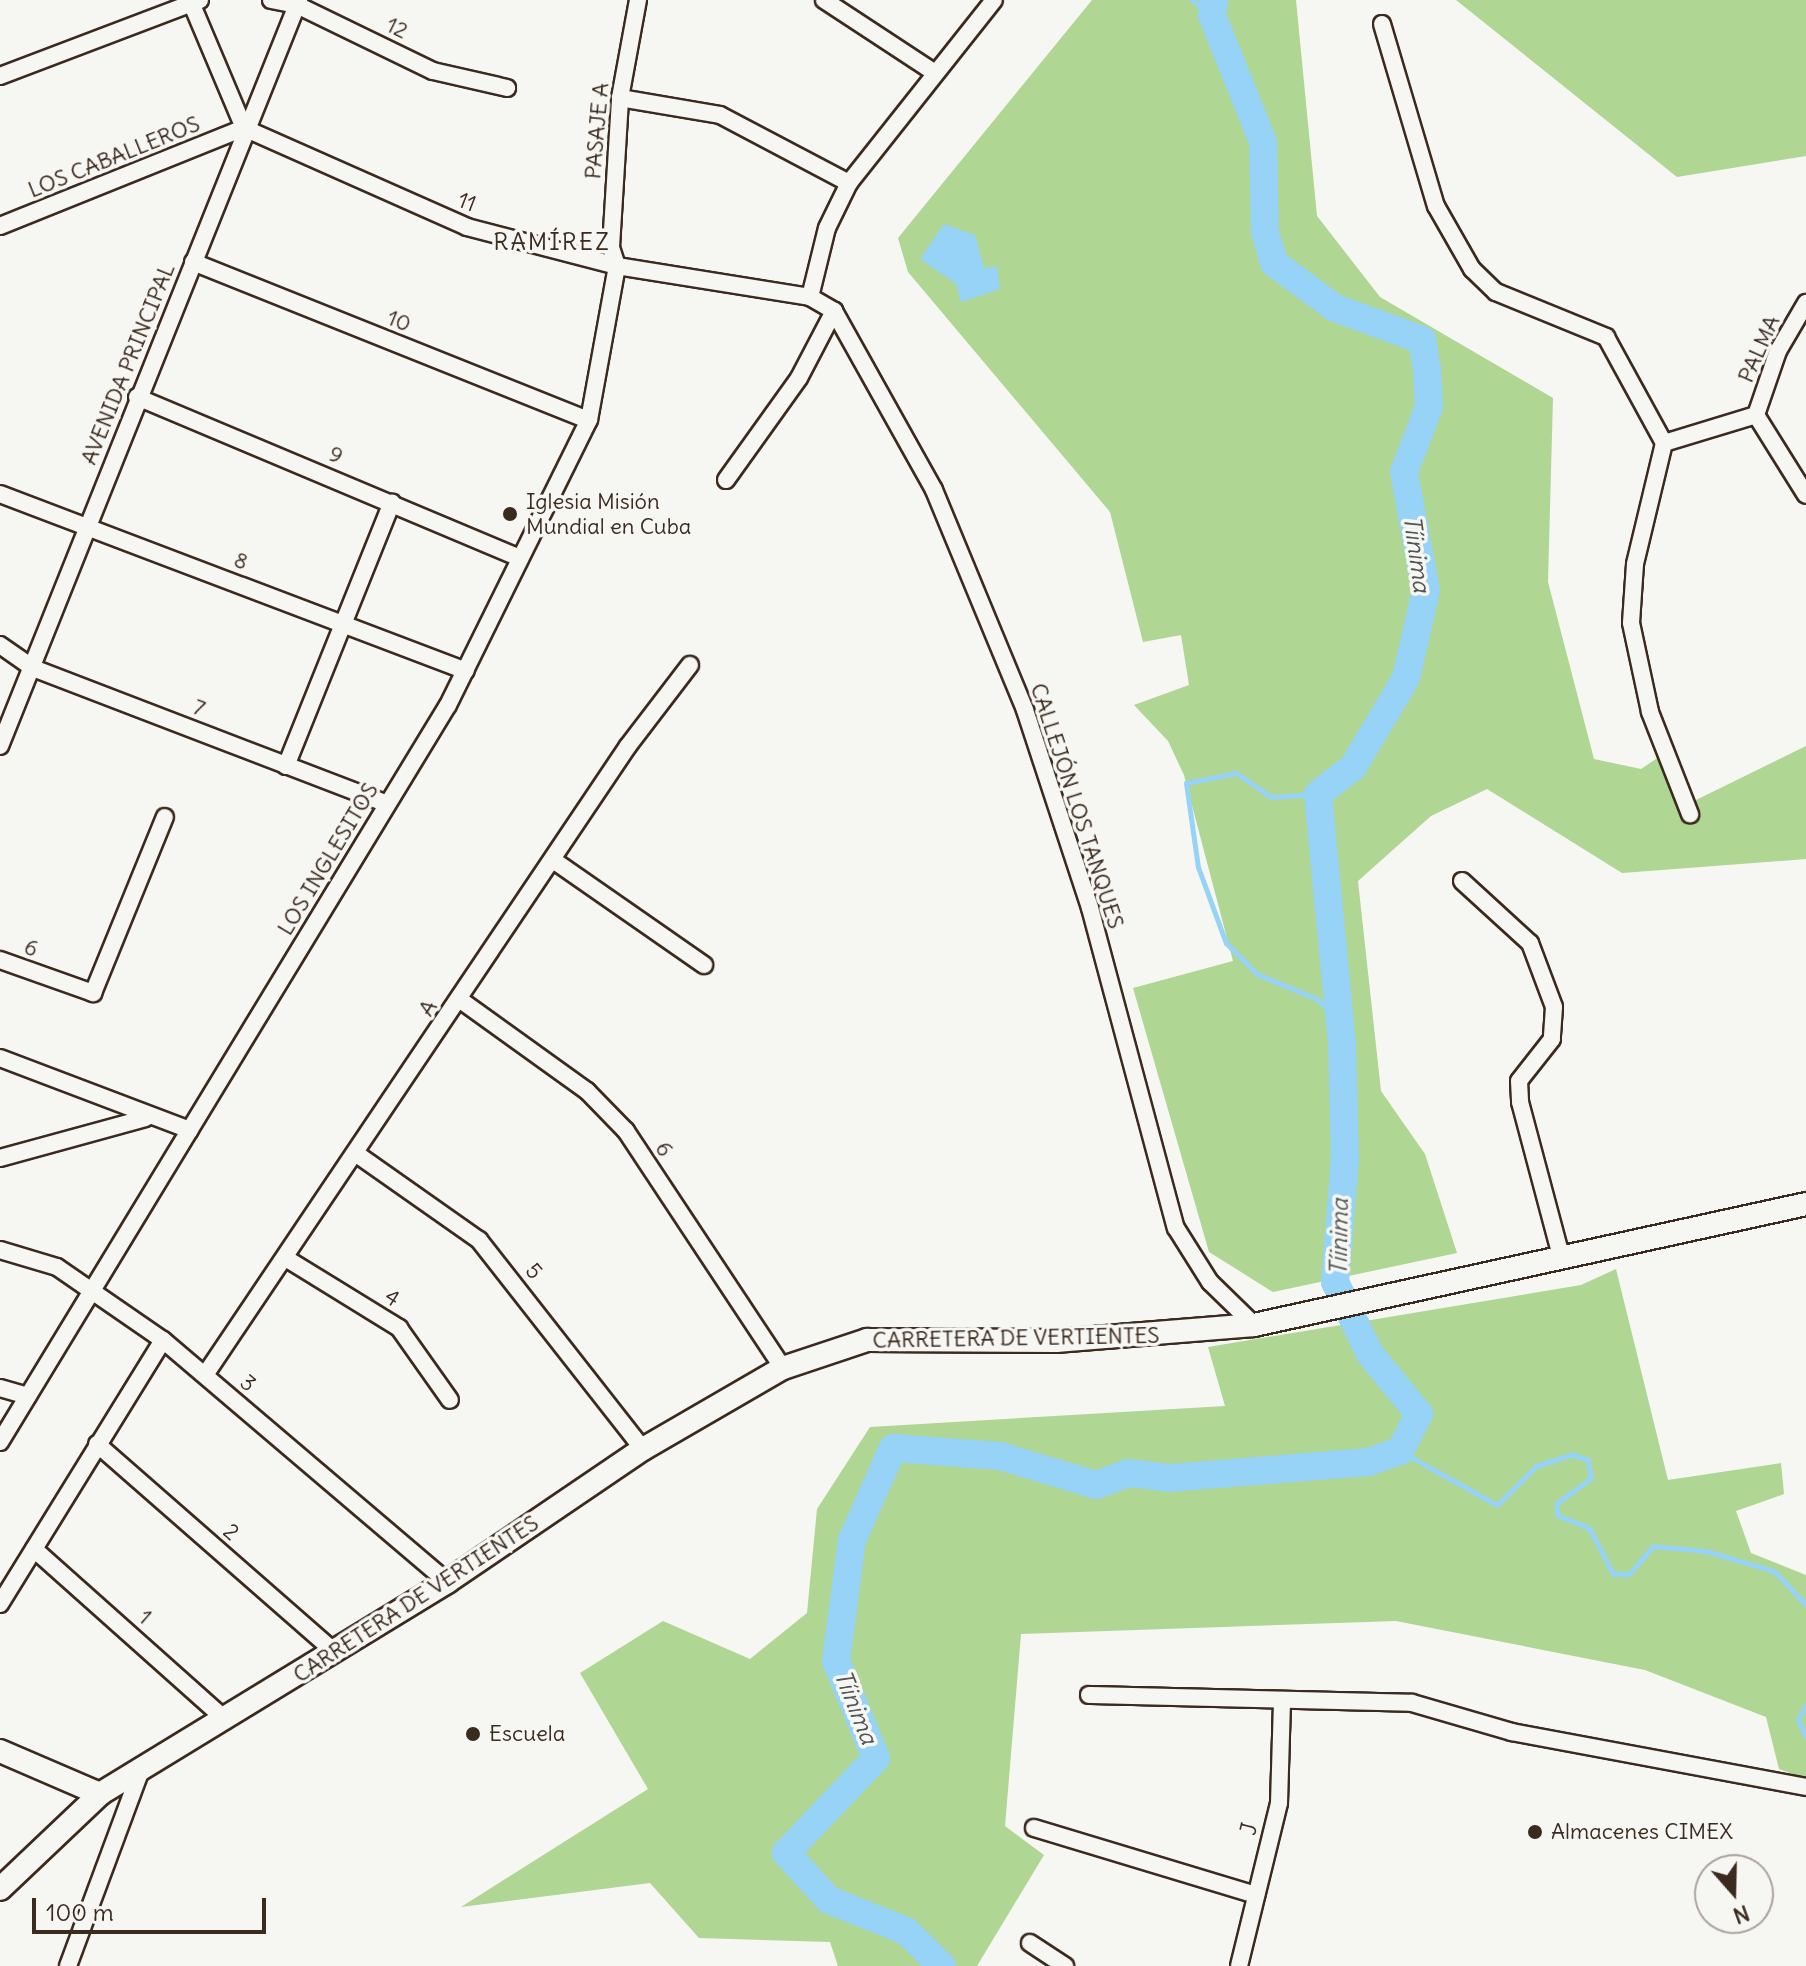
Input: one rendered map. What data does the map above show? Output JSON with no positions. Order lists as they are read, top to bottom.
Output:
{
  "streets": {
    "main road": ["CARRETERA DE VERTIENTES"],
    "street": [
      "12",
      "PASAJE A",
      "LOS CABALLEROS",
      "11",
      "10",
      "PALMA",
      "AVENIDA PRINCIPAL",
      "9",
      "8",
      "7",
      "CALLEJÓN LOS TANQUES",
      "LOS INGLESITOS",
      "6",
      "A",
      "5",
      "4",
      "3",
      "2",
      "1",
      "J"
    ]
  },
  "crossings": [
    ["12", "AVENIDA PRINCIPAL"],
    ["PASAJE A", "11"],
    ["PASAJE A", "LOS INGLESITOS"],
    ["LOS CABALLEROS", "11"],
    ["LOS CABALLEROS", "AVENIDA PRINCIPAL"],
    ["11", "AVENIDA PRINCIPAL"],
    ["11", "CALLEJÓN LOS TANQUES"],
    ["11", "LOS INGLESITOS"],
    ["10", "AVENIDA PRINCIPAL"],
    ["10", "LOS INGLESITOS"],
    ["AVENIDA PRINCIPAL", "9"],
    ["AVENIDA PRINCIPAL", "8"],
    ["AVENIDA PRINCIPAL", "7"],
    ["9", "LOS INGLESITOS"],
    ["8", "LOS INGLESITOS"],
    ["7", "LOS INGLESITOS"],
    ["CALLEJÓN LOS TANQUES", "CARRETERA DE VERTIENTES"],
    ["LOS INGLESITOS", "3"],
    ["6", "A"],
    ["6", "CARRETERA DE VERTIENTES"],
    ["A", "5"],
    ["A", "4"],
    ["A", "3"],
    ["5", "CARRETERA DE VERTIENTES"],
    ["CARRETERA DE VERTIENTES", "3"],
    ["CARRETERA DE VERTIENTES", "2"],
    ["CARRETERA DE VERTIENTES", "1"]
  ],
  "districts": ["RAMÍREZ"],
  "water": ["Tíinima"],
  "places": ["Iglesia Misión Mundial en Cuba", "Escuela", "Almacenes CIMEX"],
  "scale_bar": "100 m",
  "north": "bottom"
}
